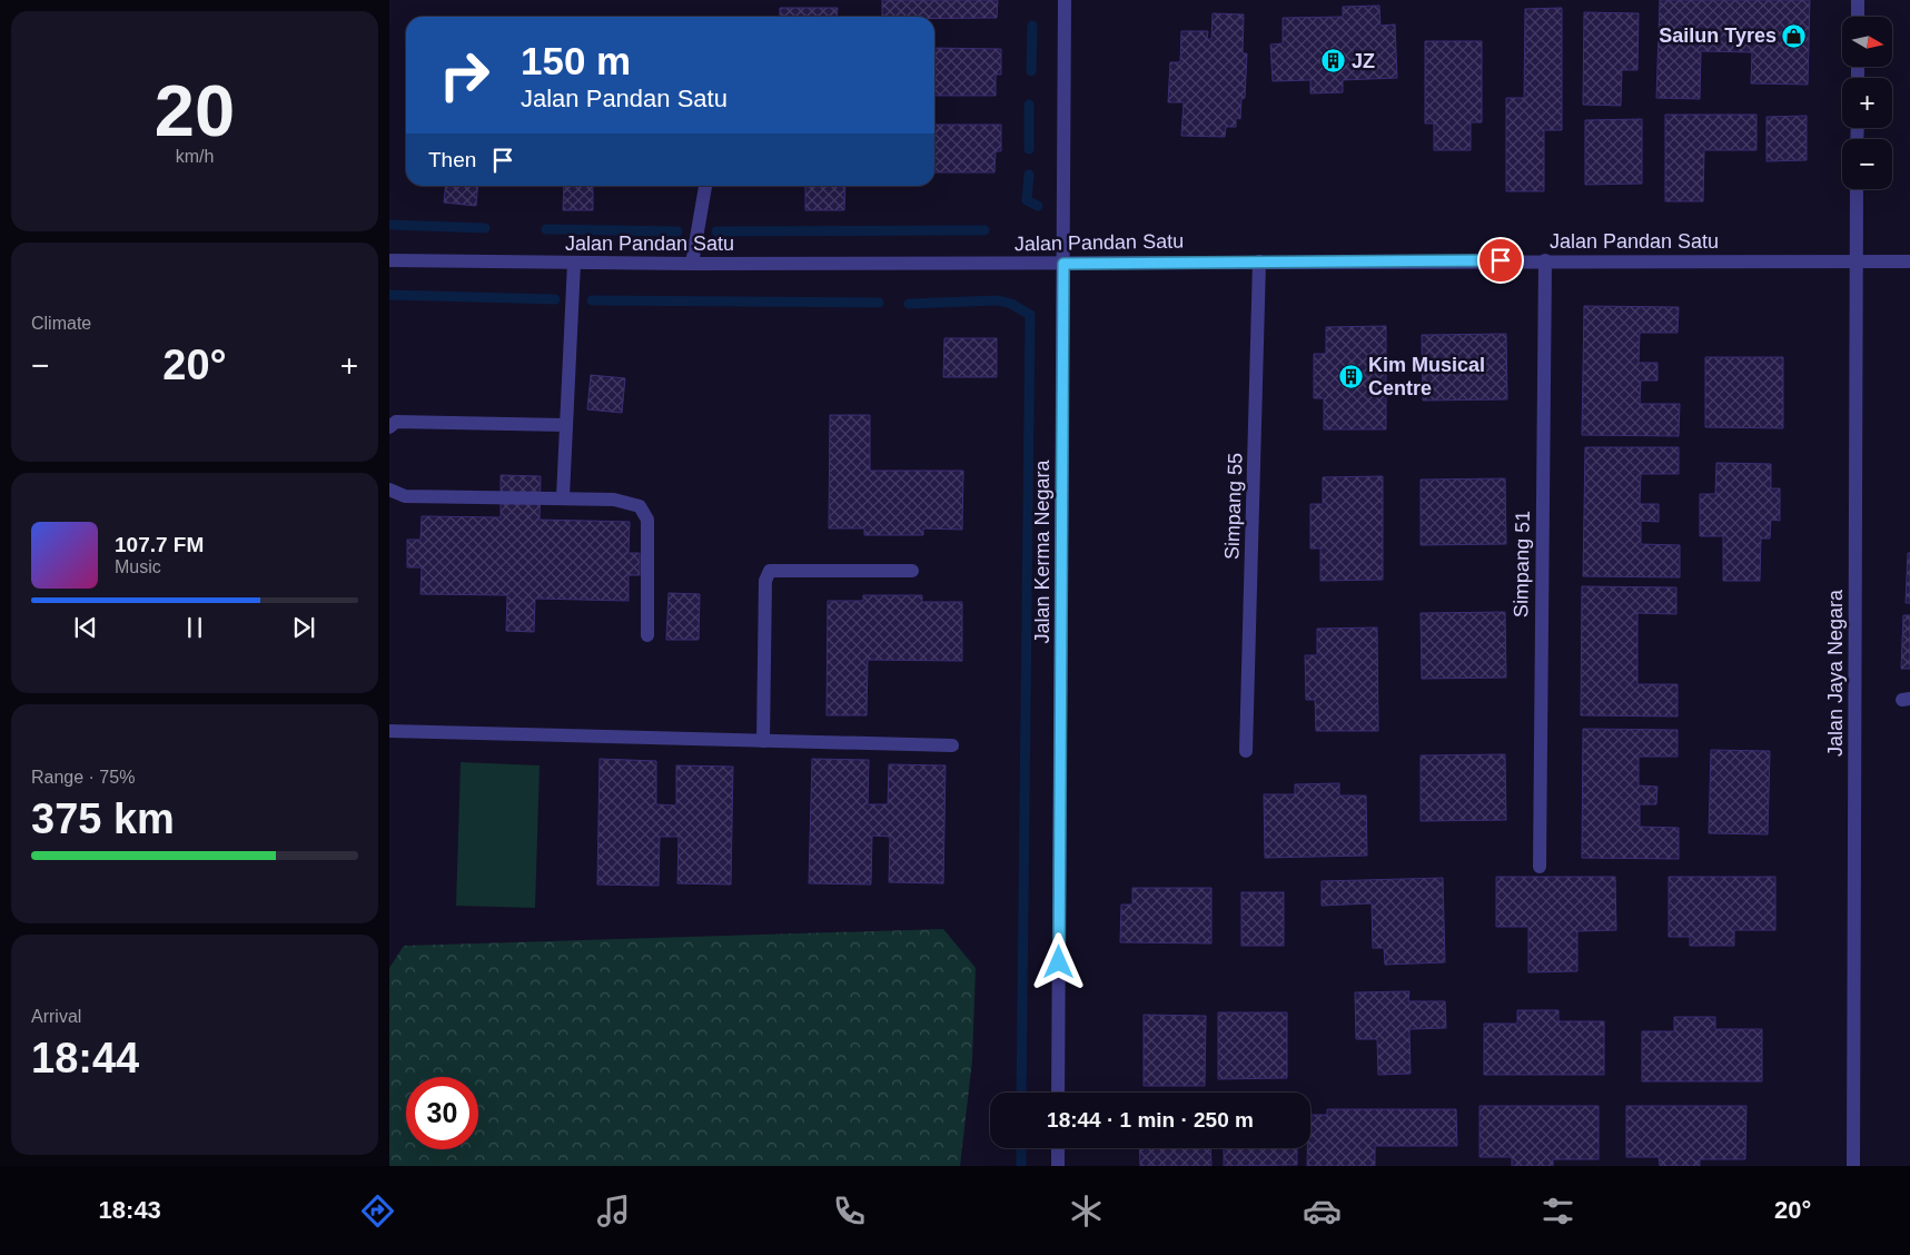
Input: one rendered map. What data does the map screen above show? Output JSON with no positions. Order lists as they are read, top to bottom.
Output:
{
  "streets": {
    "street": [
      "Jalan Pandan Satu",
      "Simpang 55",
      "Jalan Kerma Negara",
      "Simpang 51",
      "Jalan Jaya Negara"
    ]
  },
  "crossings": [
    ["Jalan Pandan Satu", "Simpang 55"],
    ["Jalan Pandan Satu", "Jalan Kerma Negara"],
    ["Jalan Pandan Satu", "Simpang 51"],
    ["Jalan Pandan Satu", "Jalan Jaya Negara"]
  ],
  "places": {
    "shop": ["Sailun Tyres"],
    "building": ["JZ", "Kim Musical Centre"]
  },
  "north": "right",
  "page": {
    "tile": [
      ["20", "km/h"],
      "Climate",
      ["Range · 75%", "375 km"],
      ["Arrival", "18:44"]
    ],
    "map_buttons": ["+", "−"],
    "turn": ["150 m", "Jalan Pandan Satu"],
    "then": "Then",
    "heat": ["−", "20°", "+"],
    "song": ["107.7 FM", "Music"],
    "limit": "30",
    "trip": "18:44 · 1 min · 250 m",
    "tabs": ["18:43", "20°"]
  }
}
